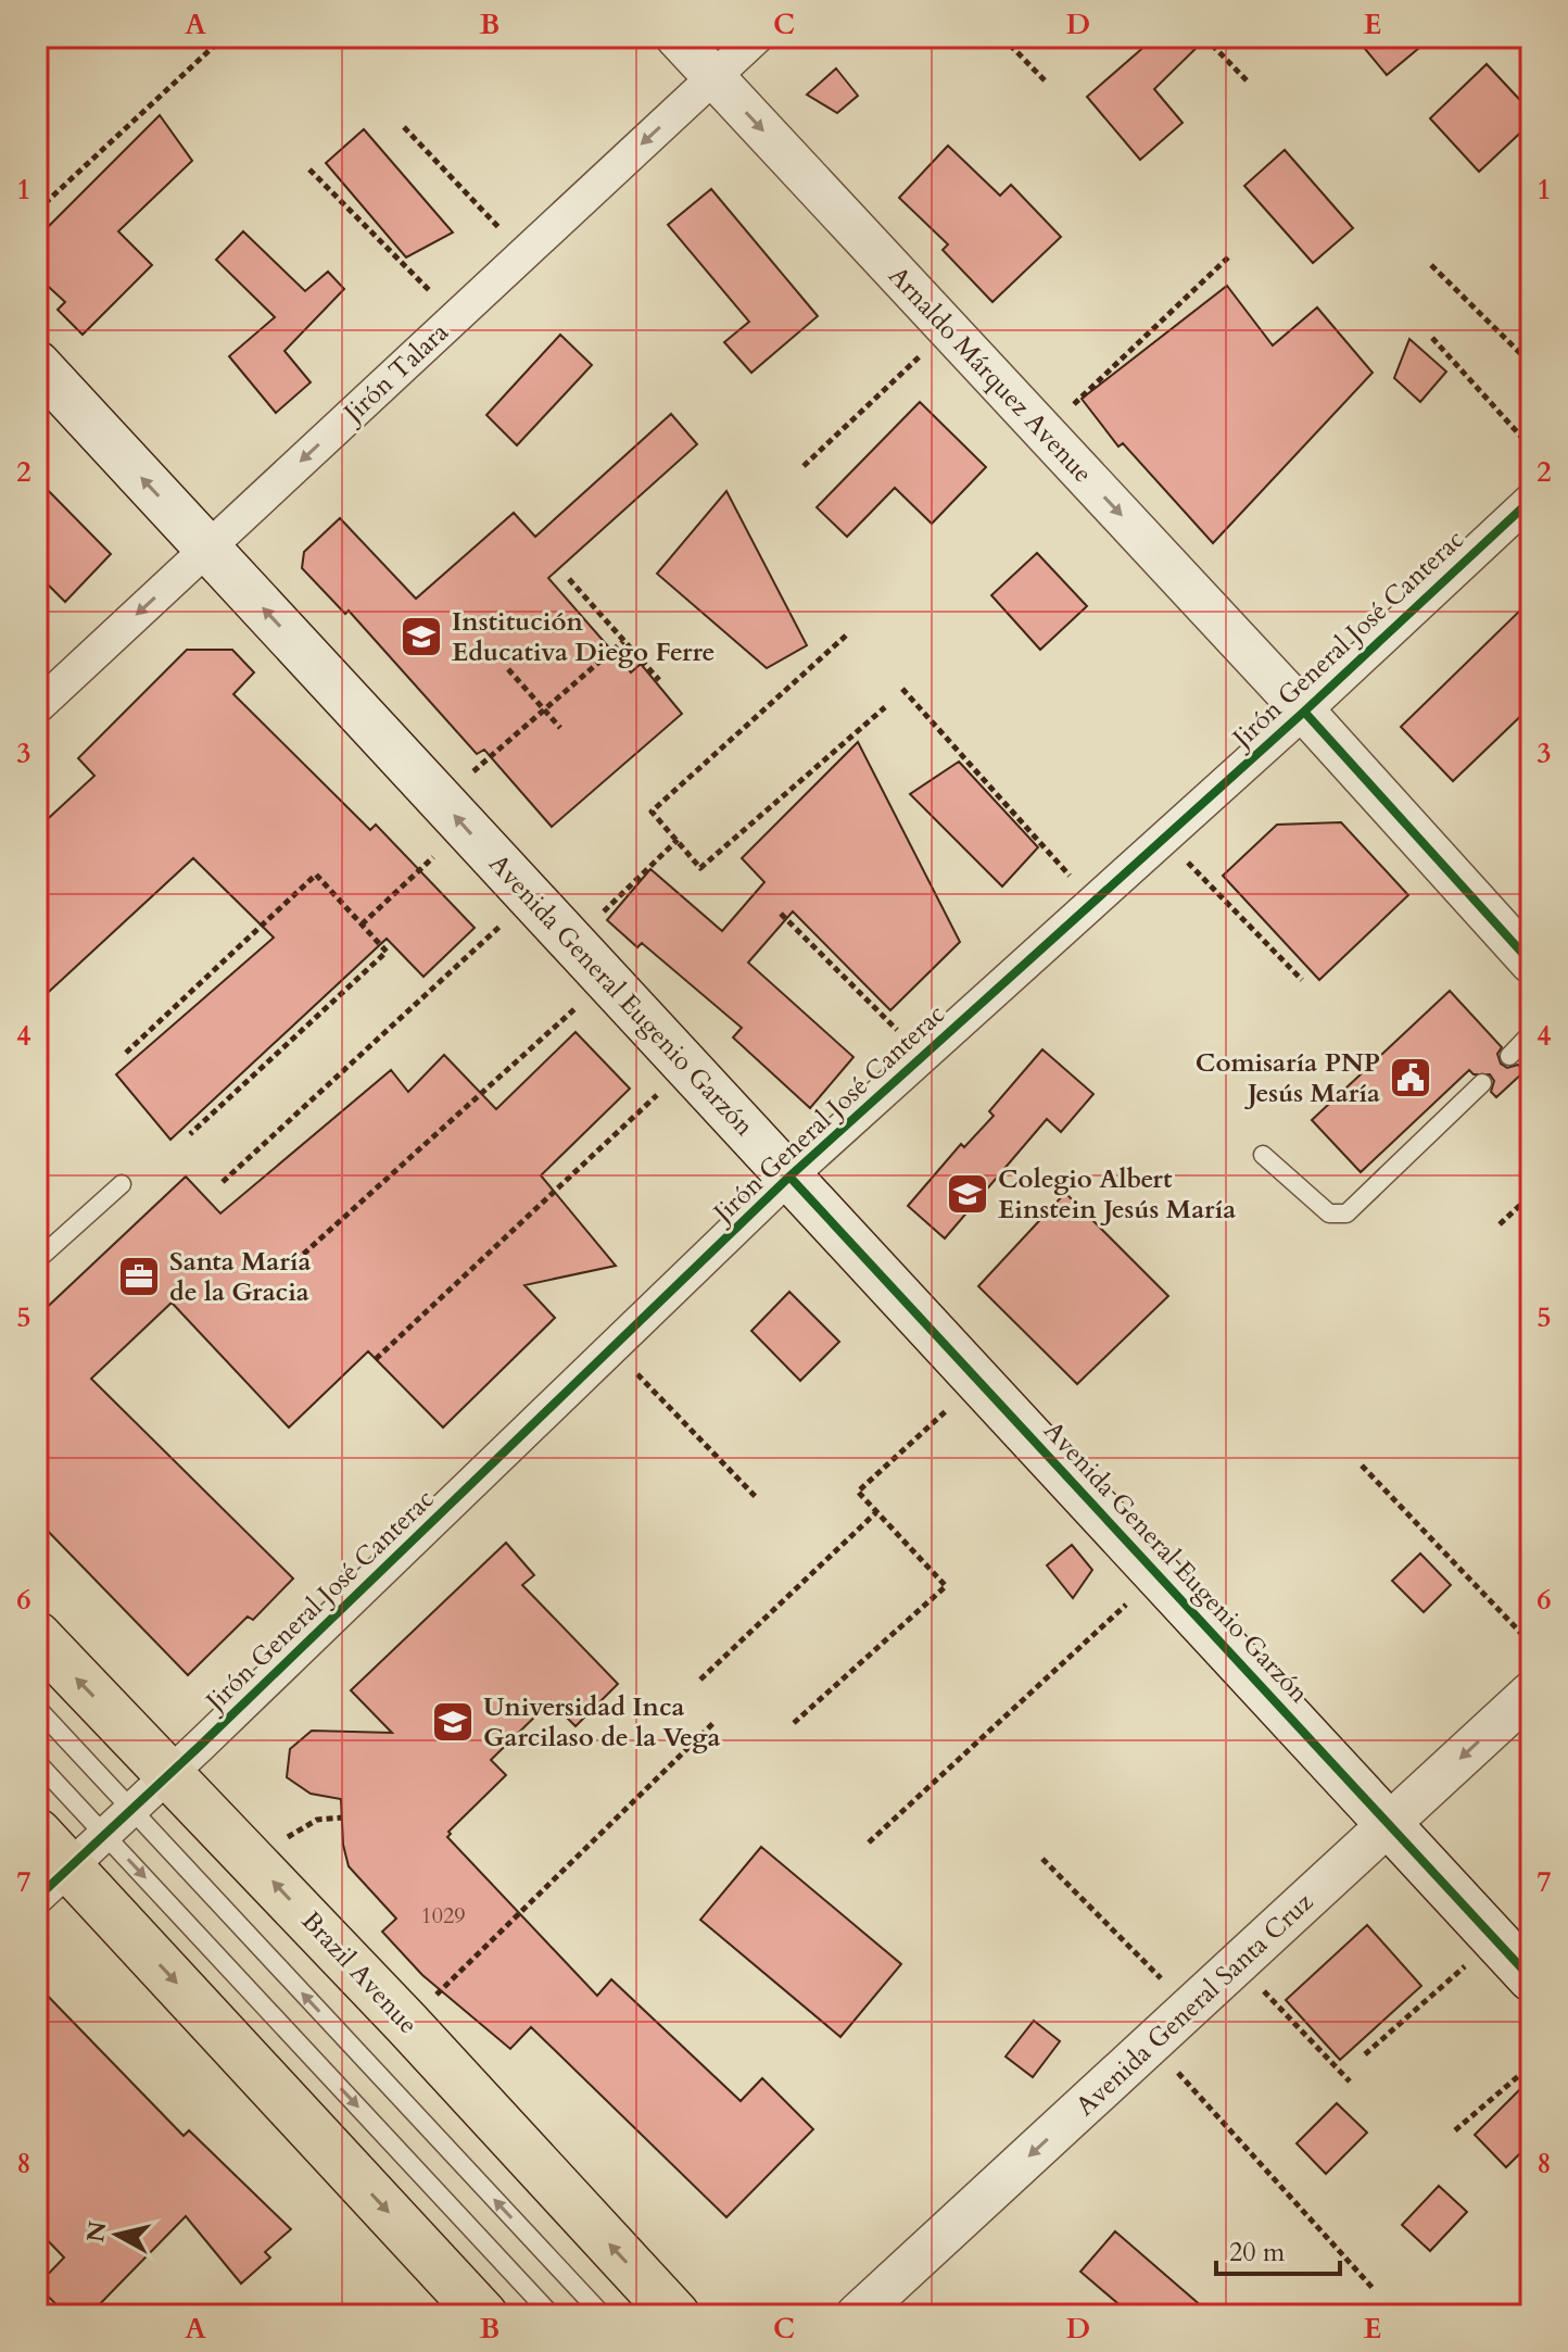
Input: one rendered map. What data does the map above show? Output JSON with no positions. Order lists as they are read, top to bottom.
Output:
{
  "streets": {
    "main road": ["Avenida General Eugenio Garzón", "Brazil Avenue"],
    "street": [
      "Jirón Talara",
      "Arnaldo Márquez Avenue",
      "Jirón General José Canterac",
      "Avenida General Santa Cruz"
    ]
  },
  "crossings": [
    ["Jirón Talara", "Arnaldo Márquez Avenue"],
    ["Jirón Talara", "Avenida General Eugenio Garzón"],
    ["Arnaldo Márquez Avenue", "Jirón General José Canterac"],
    ["Jirón General José Canterac", "Avenida General Eugenio Garzón"],
    ["Jirón General José Canterac", "Brazil Avenue"],
    ["Avenida General Eugenio Garzón", "Avenida General Santa Cruz"]
  ],
  "one_way": ["Jirón Talara", "Arnaldo Márquez Avenue", "Avenida General Santa Cruz"],
  "places": {
    "school or university": ["Institución Educativa Diego Ferre", "Colegio Albert Einstein Jesús María", "Universidad Inca Garcilaso de la Vega"],
    "public building": ["Comisaría PNP Jesús María"],
    "office": ["Santa María de la Gracia"]
  },
  "house_numbers": ["1029"],
  "scale_bar": "20 m",
  "north": "left",
  "grid": {
    "columns": [
      "A",
      "B",
      "C",
      "D",
      "E"
    ],
    "rows": [
      "1",
      "2",
      "3",
      "4",
      "5",
      "6",
      "7",
      "8"
    ]
  }
}
